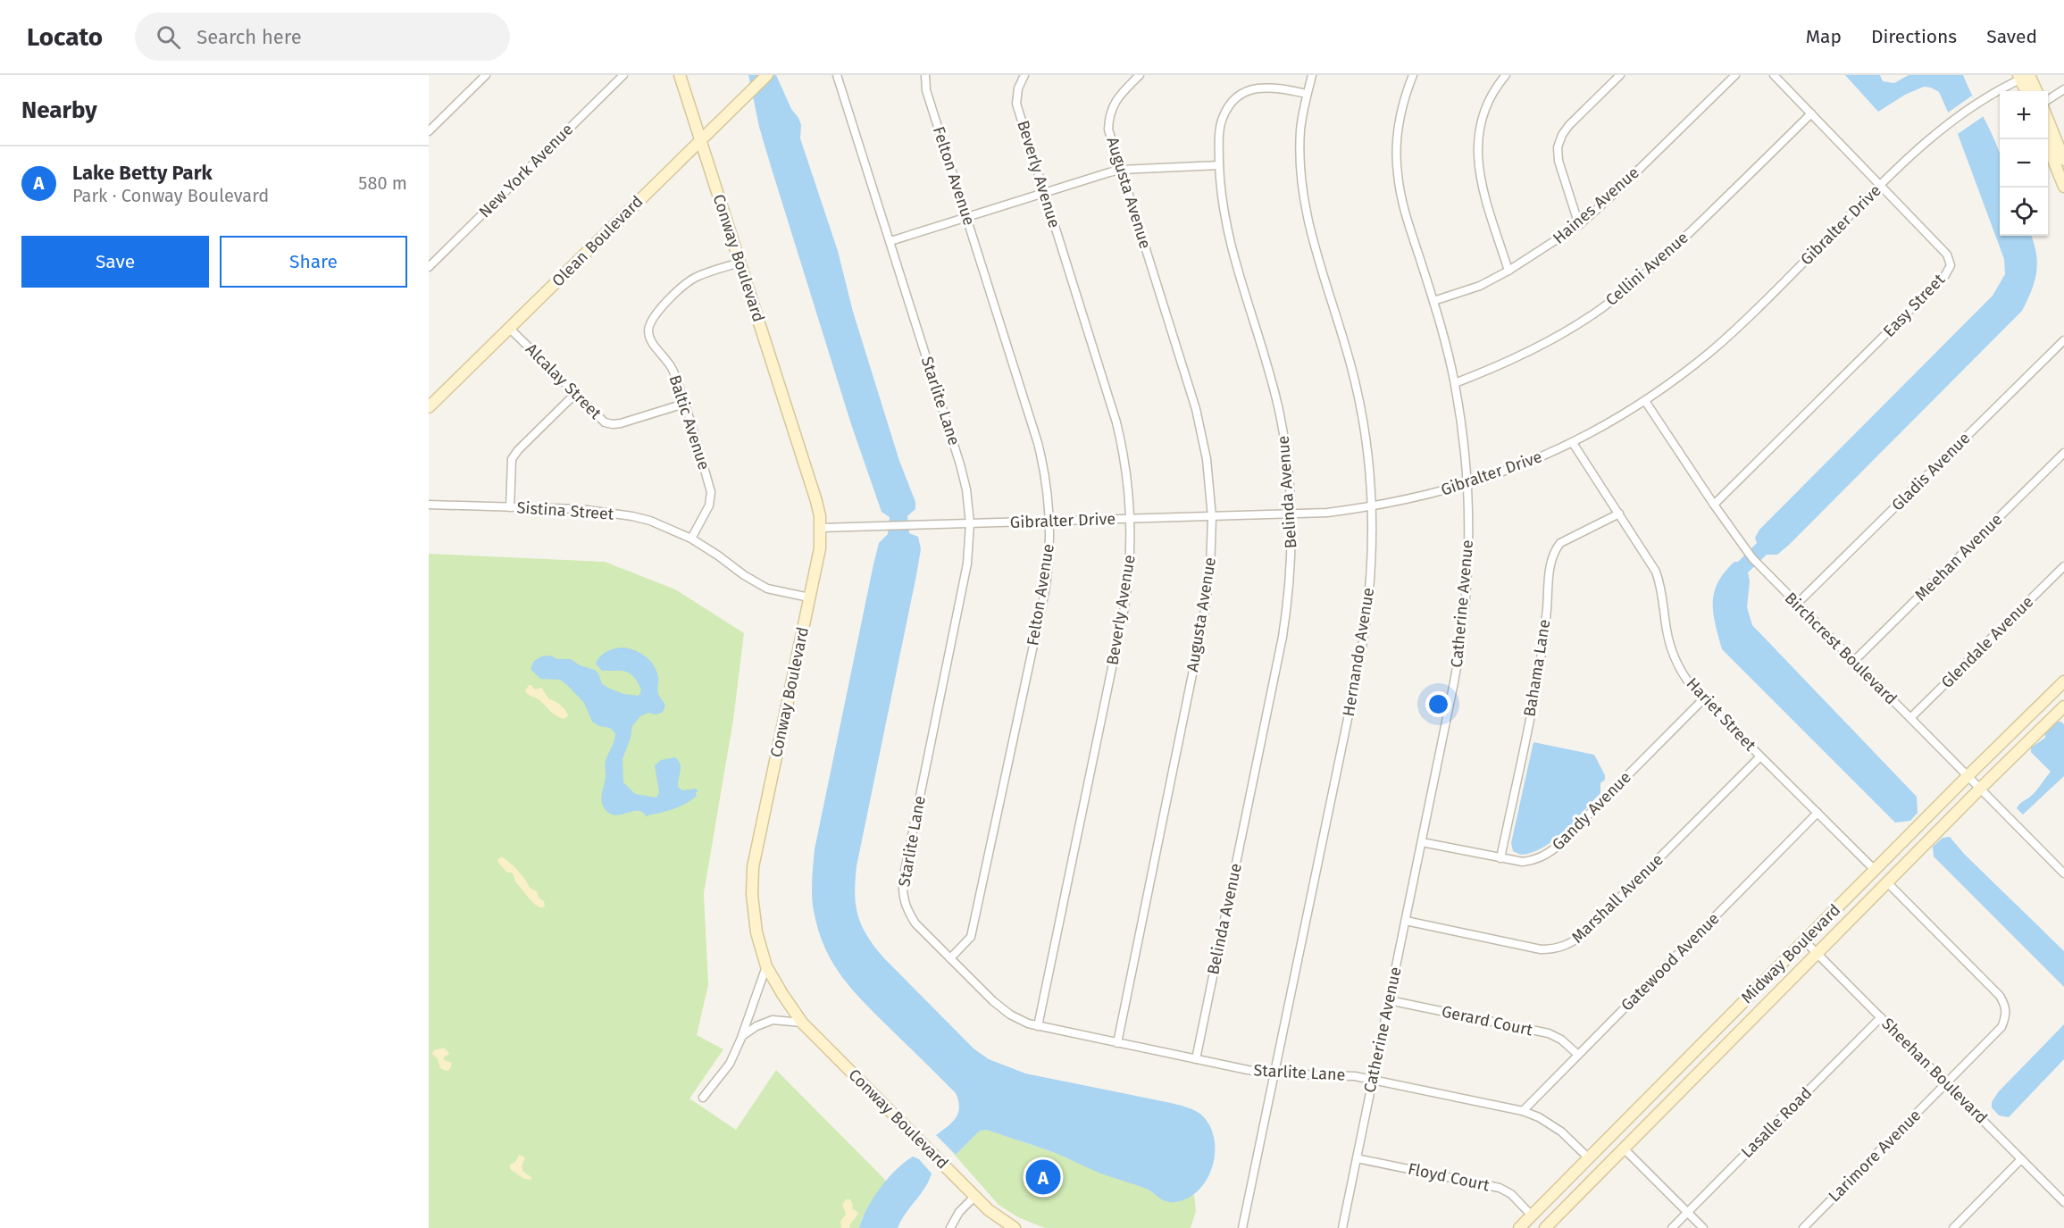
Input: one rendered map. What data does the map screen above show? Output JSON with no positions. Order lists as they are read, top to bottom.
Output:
{
  "streets": {
    "street": [
      "New York Avenue",
      "Beverly Avenue",
      "Felton Avenue",
      "Augusta Avenue",
      "Haines Avenue",
      "Gibralter Drive",
      "Olean Boulevard",
      "Conway Boulevard",
      "Cellini Avenue",
      "Easy Street",
      "Alcalay Street",
      "Starlite Lane",
      "Baltic Avenue",
      "Gladis Avenue",
      "Belinda Avenue",
      "Sistina Street",
      "Meehan Avenue",
      "Catherine Avenue",
      "Glendale Avenue",
      "Birchcrest Boulevard",
      "Hernando Avenue",
      "Bahama Lane",
      "Hariet Street",
      "Gandy Avenue",
      "Marshall Avenue",
      "Midway Boulevard",
      "Gatewood Avenue",
      "Gerard Court",
      "Sheehan Boulevard",
      "Lasalle Road",
      "Larimore Avenue",
      "Floyd Court"
    ]
  },
  "crossings": [
    ["Beverly Avenue", "Gibralter Drive"],
    ["Beverly Avenue", "Starlite Lane"],
    ["Felton Avenue", "Gibralter Drive"],
    ["Felton Avenue", "Starlite Lane"],
    ["Augusta Avenue", "Gibralter Drive"],
    ["Augusta Avenue", "Starlite Lane"],
    ["Haines Avenue", "Catherine Avenue"],
    ["Gibralter Drive", "Conway Boulevard"],
    ["Gibralter Drive", "Easy Street"],
    ["Gibralter Drive", "Starlite Lane"],
    ["Gibralter Drive", "Belinda Avenue"],
    ["Gibralter Drive", "Catherine Avenue"],
    ["Gibralter Drive", "Birchcrest Boulevard"],
    ["Gibralter Drive", "Hernando Avenue"],
    ["Gibralter Drive", "Hariet Street"],
    ["Olean Boulevard", "Conway Boulevard"],
    ["Olean Boulevard", "Alcalay Street"],
    ["Conway Boulevard", "Baltic Avenue"],
    ["Conway Boulevard", "Sistina Street"],
    ["Cellini Avenue", "Easy Street"],
    ["Cellini Avenue", "Catherine Avenue"],
    ["Easy Street", "Birchcrest Boulevard"],
    ["Alcalay Street", "Baltic Avenue"],
    ["Starlite Lane", "Belinda Avenue"],
    ["Starlite Lane", "Catherine Avenue"],
    ["Starlite Lane", "Hernando Avenue"],
    ["Starlite Lane", "Midway Boulevard"],
    ["Starlite Lane", "Gatewood Avenue"],
    ["Baltic Avenue", "Sistina Street"],
    ["Gladis Avenue", "Birchcrest Boulevard"],
    ["Belinda Avenue", "Hernando Avenue"],
    ["Meehan Avenue", "Birchcrest Boulevard"],
    ["Catherine Avenue", "Gandy Avenue"],
    ["Catherine Avenue", "Marshall Avenue"],
    ["Catherine Avenue", "Gerard Court"],
    ["Catherine Avenue", "Floyd Court"],
    ["Glendale Avenue", "Birchcrest Boulevard"],
    ["Birchcrest Boulevard", "Midway Boulevard"],
    ["Bahama Lane", "Hariet Street"],
    ["Bahama Lane", "Gandy Avenue"],
    ["Hariet Street", "Gandy Avenue"],
    ["Hariet Street", "Marshall Avenue"],
    ["Hariet Street", "Midway Boulevard"],
    ["Hariet Street", "Gatewood Avenue"],
    ["Midway Boulevard", "Sheehan Boulevard"],
    ["Midway Boulevard", "Floyd Court"],
    ["Gatewood Avenue", "Gerard Court"],
    ["Sheehan Boulevard", "Lasalle Road"],
    ["Sheehan Boulevard", "Larimore Avenue"]
  ],
  "page": {
    "header": "Locato",
    "search": "Search here",
    "nav": ["Map", "Directions", "Saved"],
    "heading": "Nearby",
    "map_buttons": ["+", "−"],
    "list": [
      {
        "mark": "A",
        "name": "Lake Betty Park",
        "note": "Park · Conway Boulevard",
        "value": "580 m"
      }
    ],
    "buttons": ["Save", "Share"],
    "pins": "A"
  }
}
